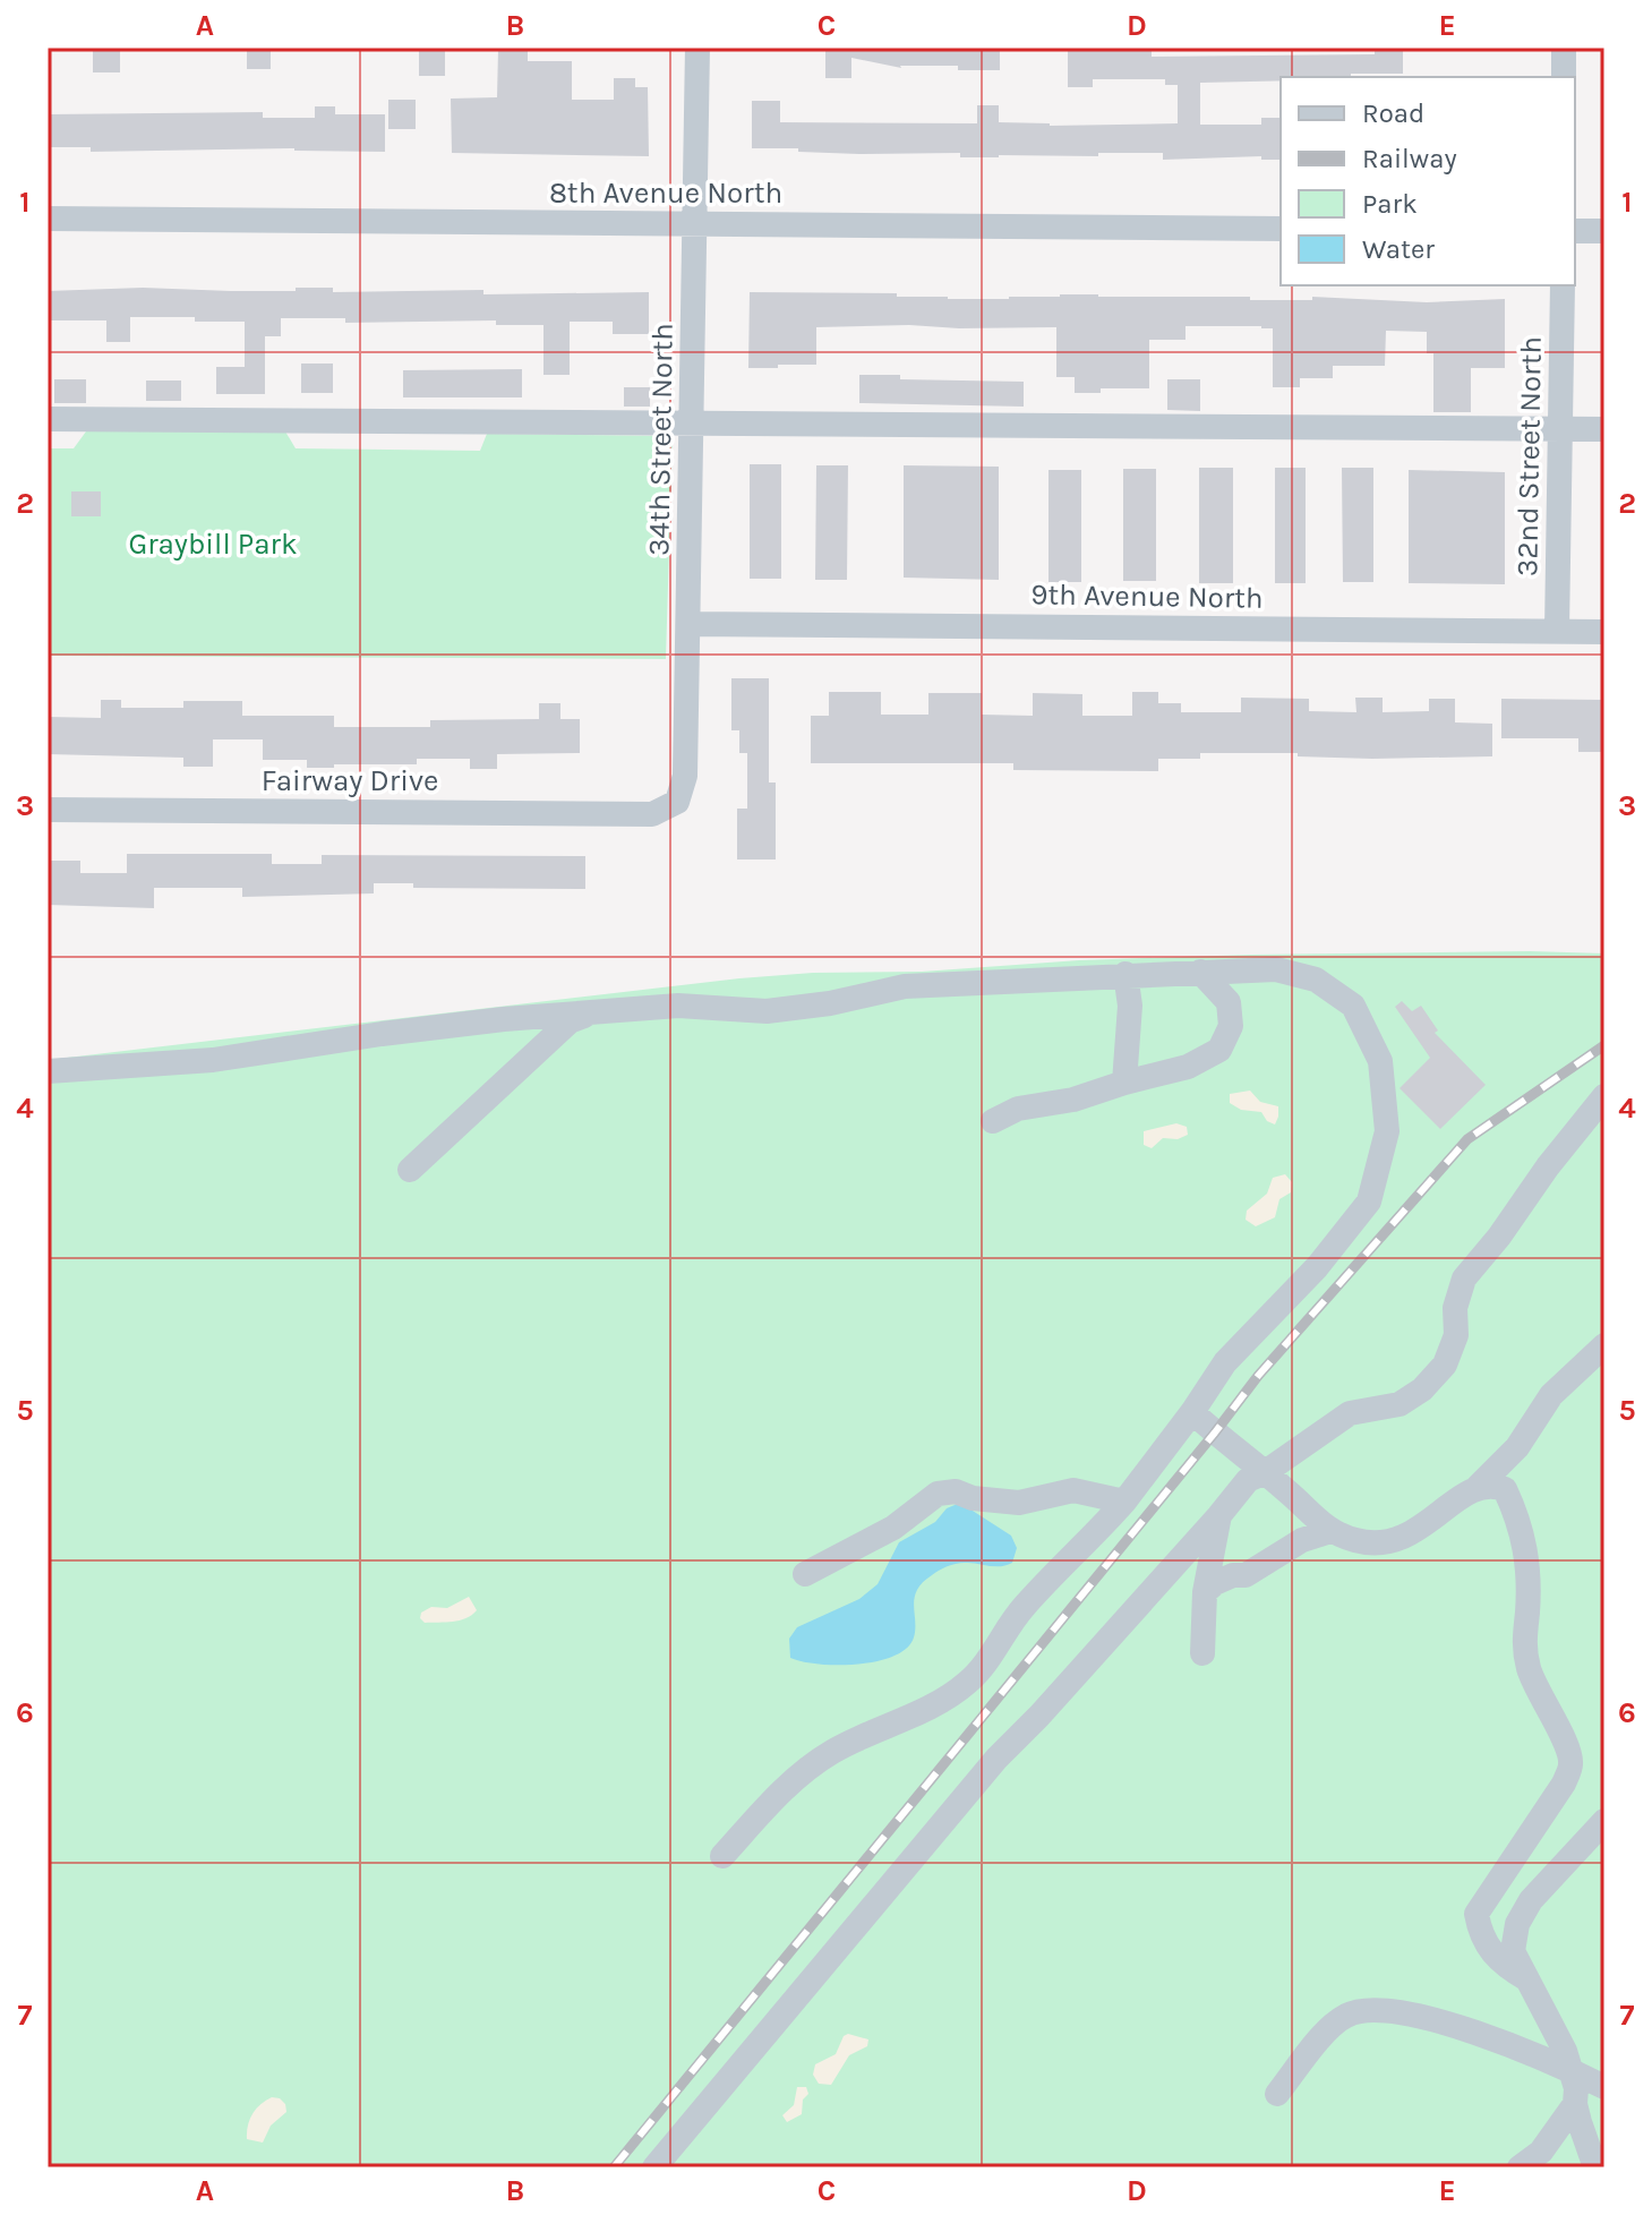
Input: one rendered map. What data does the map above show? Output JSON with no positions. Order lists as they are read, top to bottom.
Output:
{
  "streets": {
    "street": [
      "8th Avenue North",
      "34th Street North",
      "32nd Street North",
      "9th Avenue North",
      "Fairway Drive"
    ]
  },
  "crossings": [
    ["8th Avenue North", "34th Street North"],
    ["34th Street North", "9th Avenue North"],
    ["34th Street North", "Fairway Drive"],
    ["32nd Street North", "9th Avenue North"]
  ],
  "parks": ["Graybill Park"],
  "legend": [
    "Road",
    "Railway",
    "Park",
    "Water"
  ],
  "grid": {
    "columns": [
      "A",
      "B",
      "C",
      "D",
      "E"
    ],
    "rows": [
      "1",
      "2",
      "3",
      "4",
      "5",
      "6",
      "7"
    ]
  }
}
